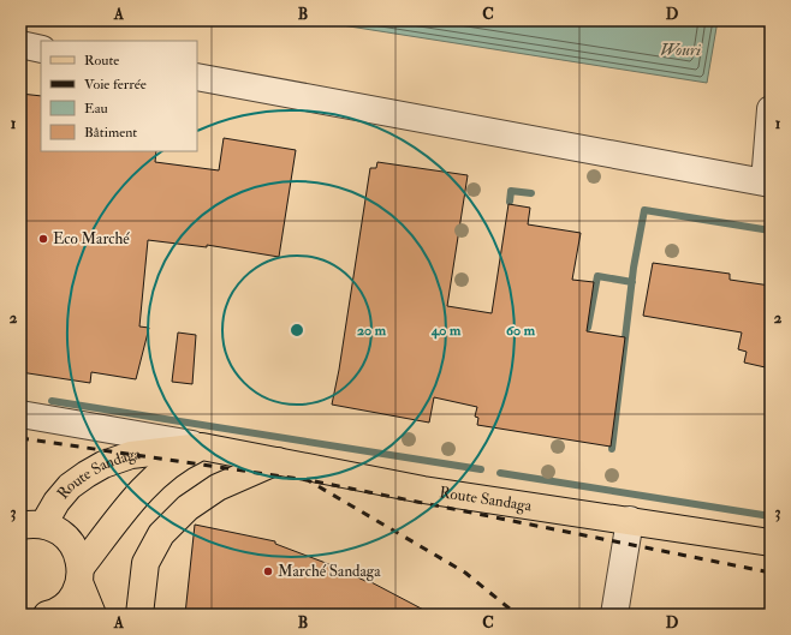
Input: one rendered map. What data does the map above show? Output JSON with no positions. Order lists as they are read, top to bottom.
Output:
{
  "streets": {
    "main road": ["Route Sandaga"]
  },
  "water": ["Wouri"],
  "places": ["Eco Marché", "Marché Sandaga"],
  "legend": [
    "Route",
    "Voie ferrée",
    "Eau",
    "Bâtiment"
  ],
  "grid": {
    "columns": [
      "A",
      "B",
      "C",
      "D"
    ],
    "rows": ["1", "2", "3"]
  },
  "rings": ["20 m", "40 m", "60 m"]
}
